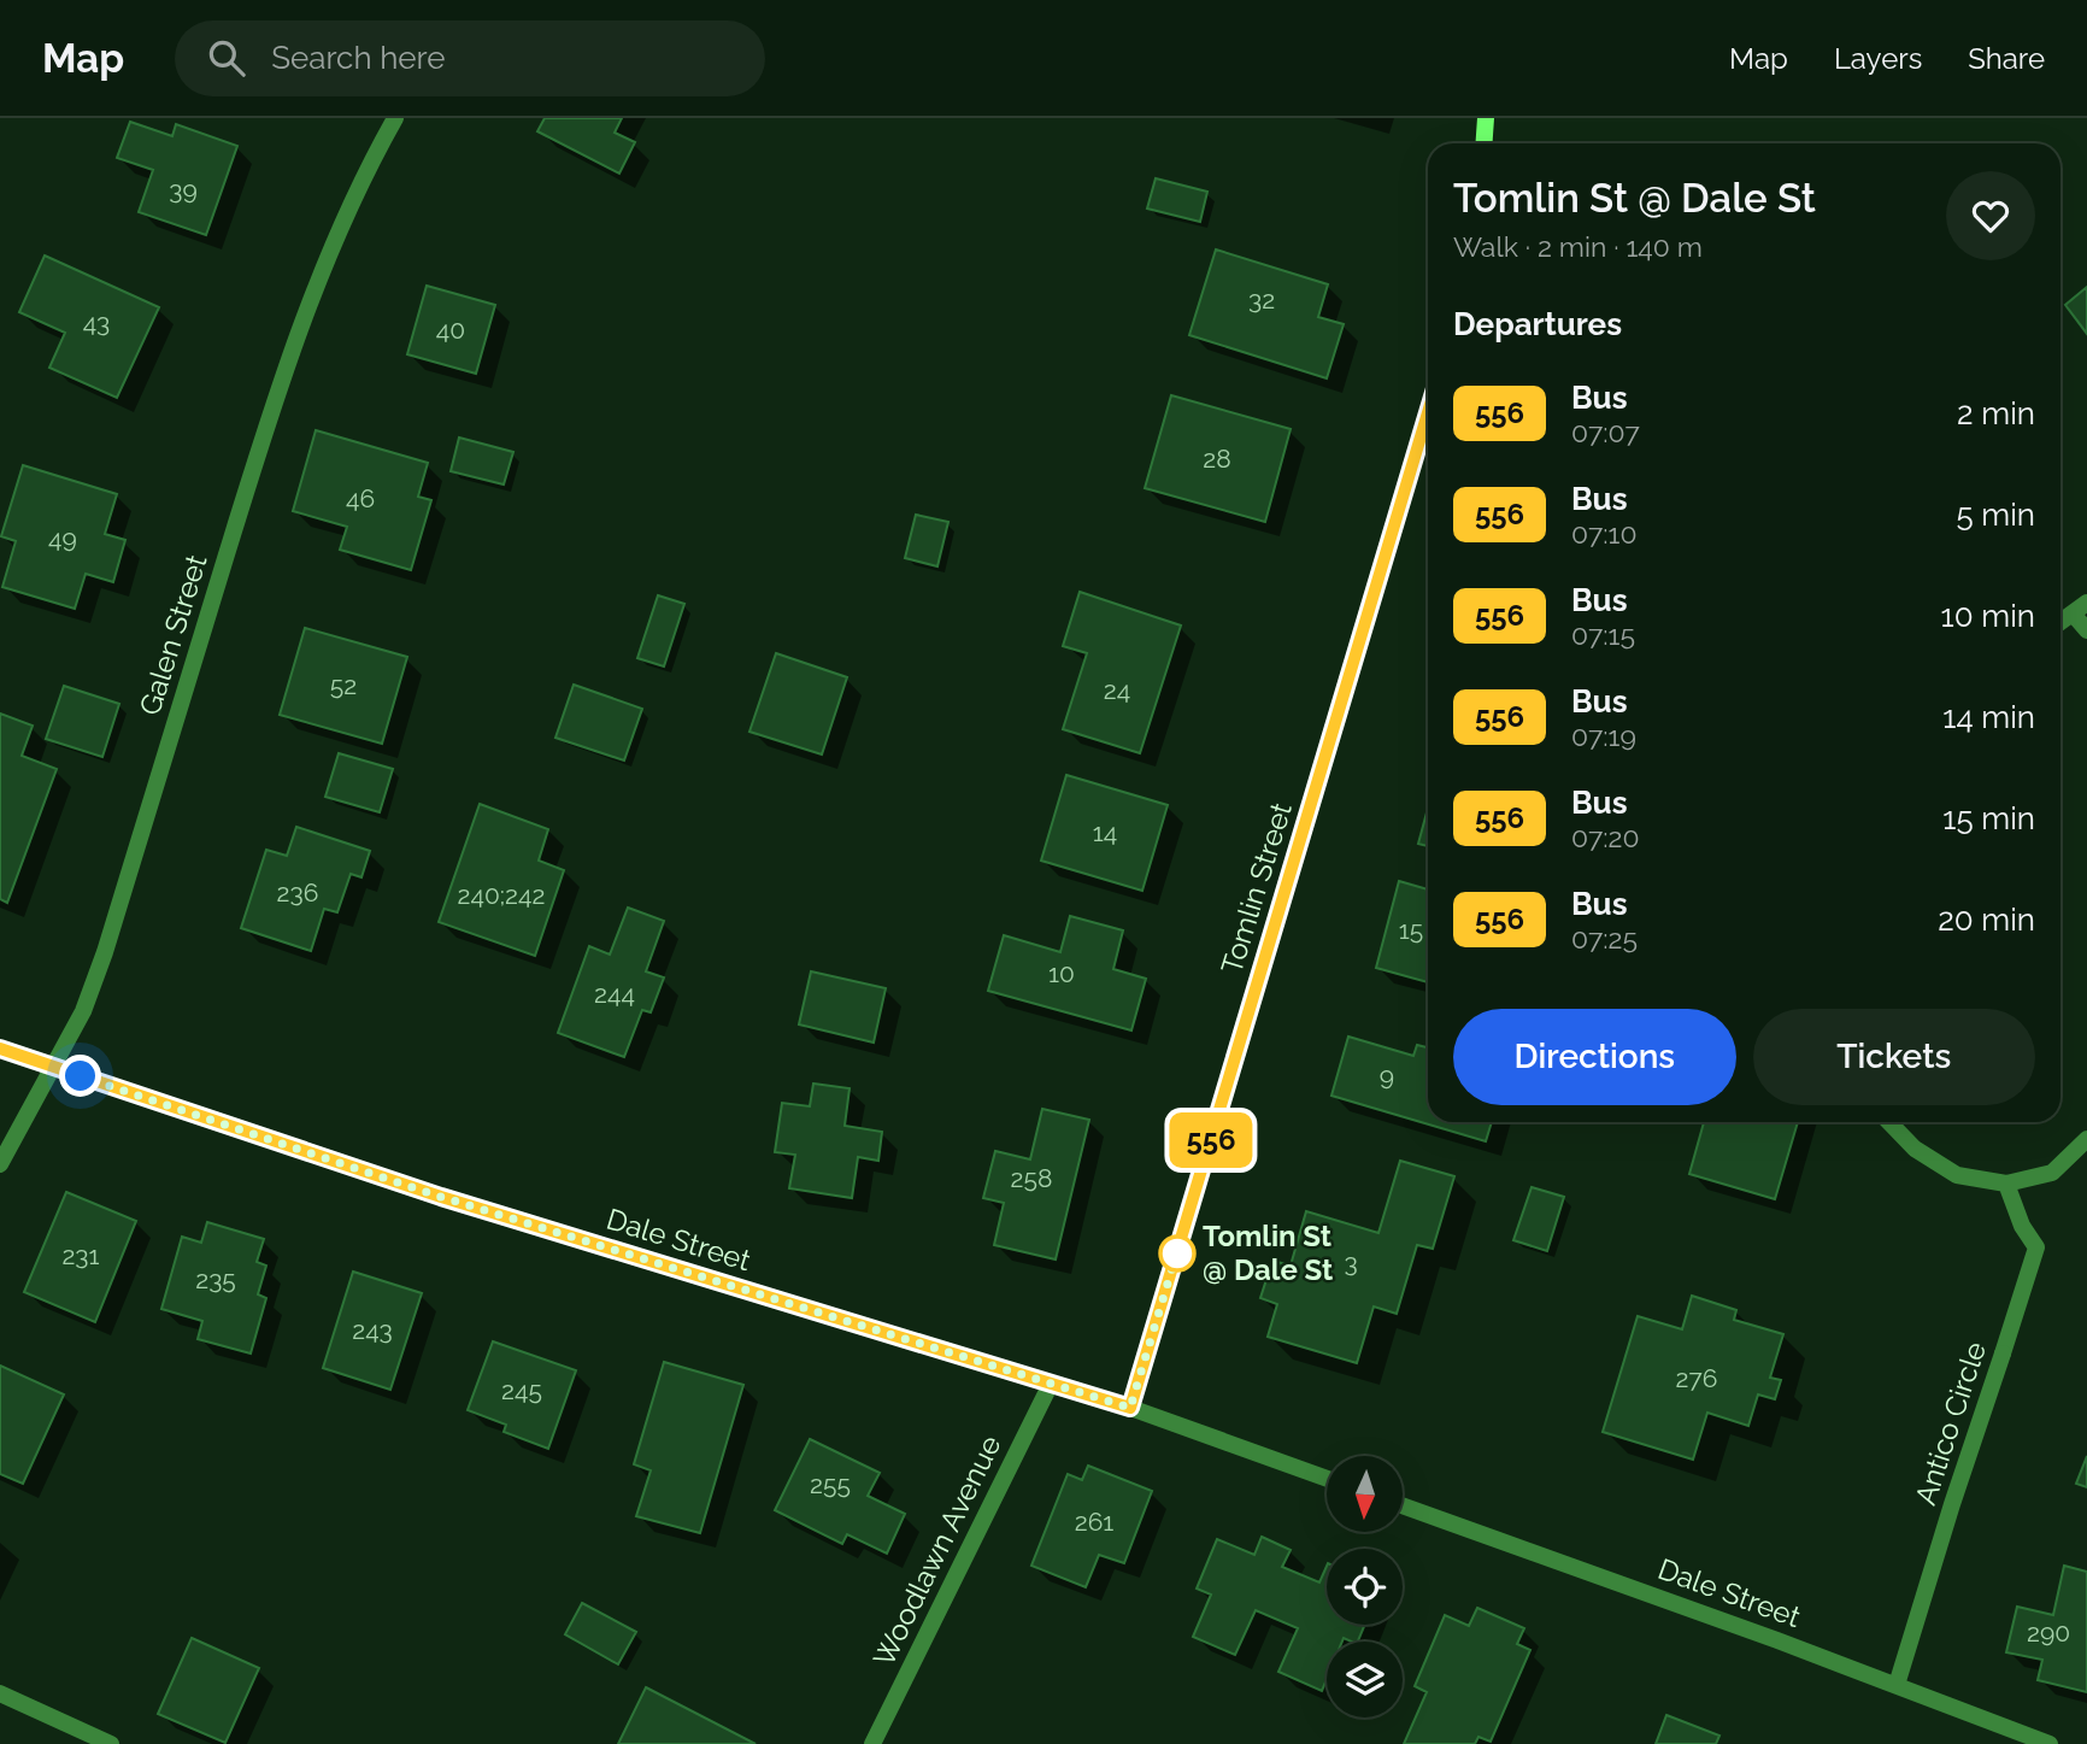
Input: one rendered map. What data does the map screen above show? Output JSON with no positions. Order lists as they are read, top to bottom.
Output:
{
  "streets": {
    "street": [
      "Galen Street",
      "Tomlin Street",
      "Dale Street",
      "Antico Circle",
      "Woodlawn Avenue"
    ]
  },
  "crossings": [
    ["Galen Street", "Dale Street"],
    ["Tomlin Street", "Dale Street"],
    ["Dale Street", "Antico Circle"],
    ["Dale Street", "Woodlawn Avenue"]
  ],
  "places": ["Tomlin St @ Dale St"],
  "lines": ["bus line 556"],
  "house_numbers": [
    "39",
    "32",
    "43",
    "40",
    "28",
    "46",
    "49",
    "52",
    "24",
    "14",
    "236",
    "240;242",
    "15",
    "10",
    "244",
    "9",
    "258",
    "231",
    "3",
    "235",
    "243",
    "276",
    "245",
    "255",
    "261",
    "290"
  ],
  "north": "bottom",
  "page": {
    "header": "Map",
    "search": "Search here",
    "nav": ["Map", "Layers", "Share"],
    "on_map": "556",
    "heading": [
      ["Tomlin St @ Dale St", "Walk · 2 min · 140 m"],
      "Departures"
    ],
    "list": [
      {
        "mark": "556",
        "name": "Bus",
        "note": "07:07",
        "value": "2 min"
      },
      {
        "mark": "556",
        "name": "Bus",
        "note": "07:10",
        "value": "5 min"
      },
      {
        "mark": "556",
        "name": "Bus",
        "note": "07:15",
        "value": "10 min"
      },
      {
        "mark": "556",
        "name": "Bus",
        "note": "07:19",
        "value": "14 min"
      },
      {
        "mark": "556",
        "name": "Bus",
        "note": "07:20",
        "value": "15 min"
      },
      {
        "mark": "556",
        "name": "Bus",
        "note": "07:25",
        "value": "20 min"
      }
    ],
    "buttons": ["Directions", "Tickets"]
  }
}
